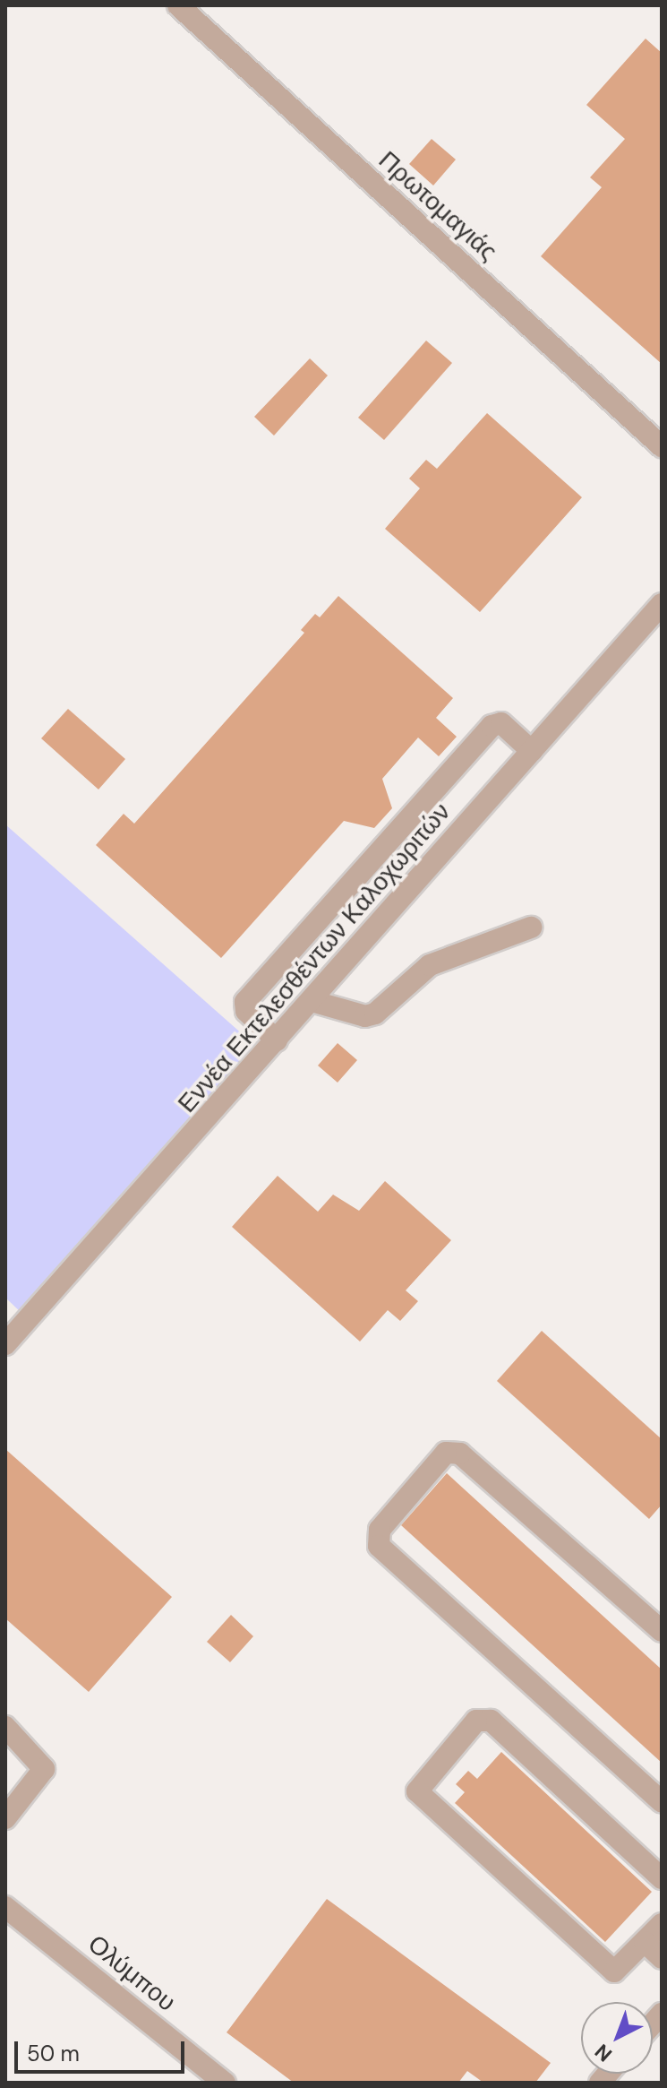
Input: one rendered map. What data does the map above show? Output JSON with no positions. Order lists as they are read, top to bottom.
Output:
{
  "streets": {
    "street": ["Πρωτομαγιάς", "Εννέα Εκτελεσθέντων Καλοχωριτών", "Ολύμπου"]
  },
  "scale_bar": "50 m",
  "north": "bottom left"
}
